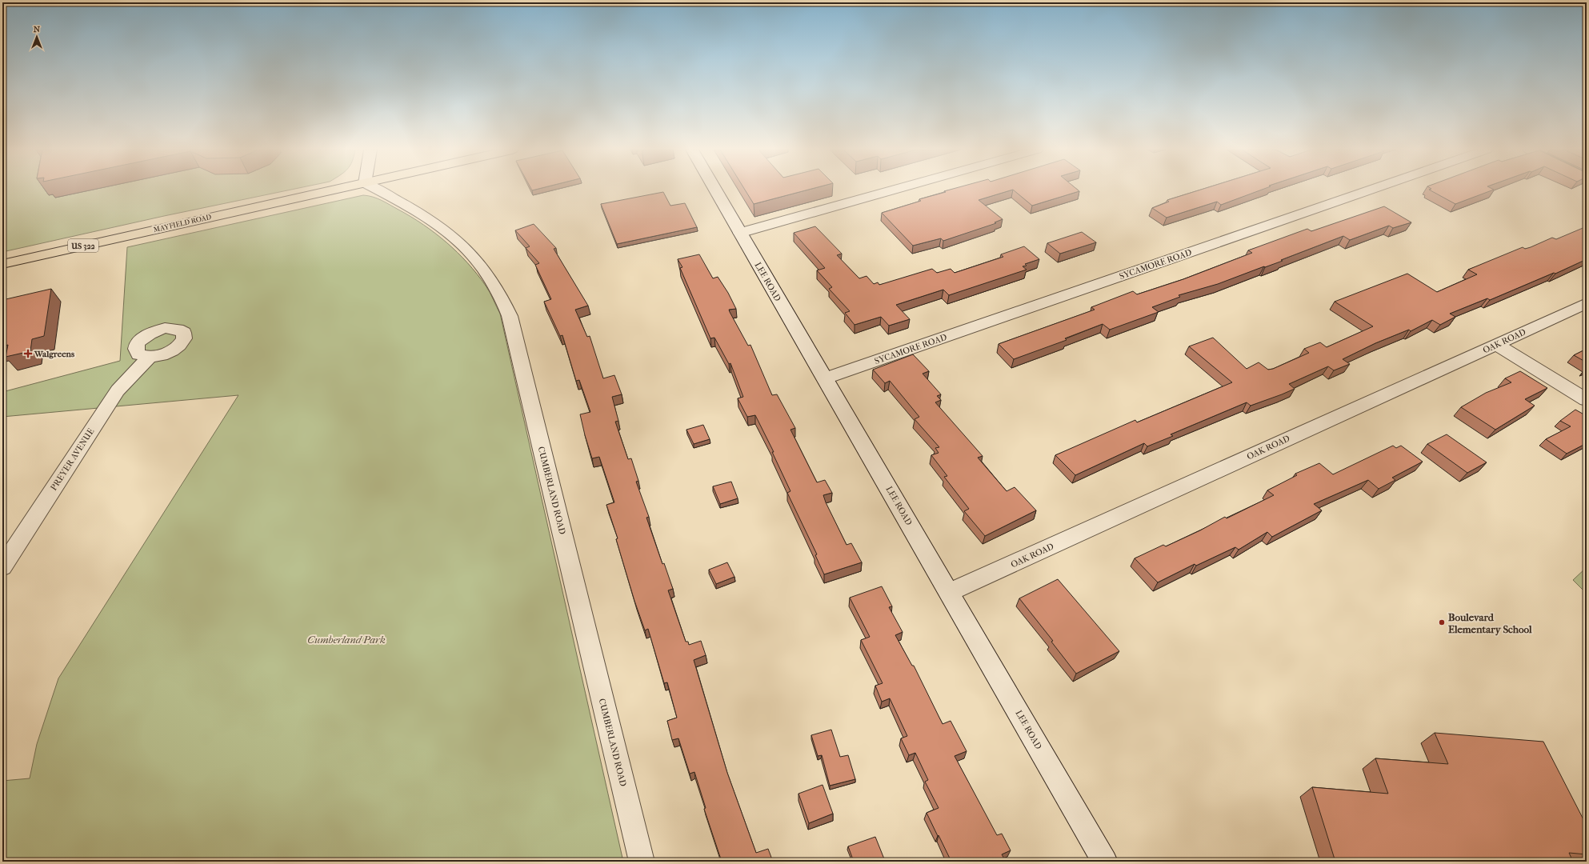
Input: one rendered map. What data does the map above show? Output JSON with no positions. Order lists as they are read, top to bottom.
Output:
{
  "streets": {
    "main road": ["MAYFIELD ROAD", "US 322"],
    "street": [
      "SYCAMORE ROAD",
      "LEE ROAD",
      "OAK ROAD",
      "PREYER AVENUE",
      "CUMBERLAND ROAD"
    ]
  },
  "crossings": [
    ["SYCAMORE ROAD", "LEE ROAD"],
    ["LEE ROAD", "OAK ROAD"]
  ],
  "parks": ["Cumberland Park"],
  "places": {
    "health": ["Walgreens"],
    "other": ["Boulevard Elementary School"]
  },
  "north": "top"
}
